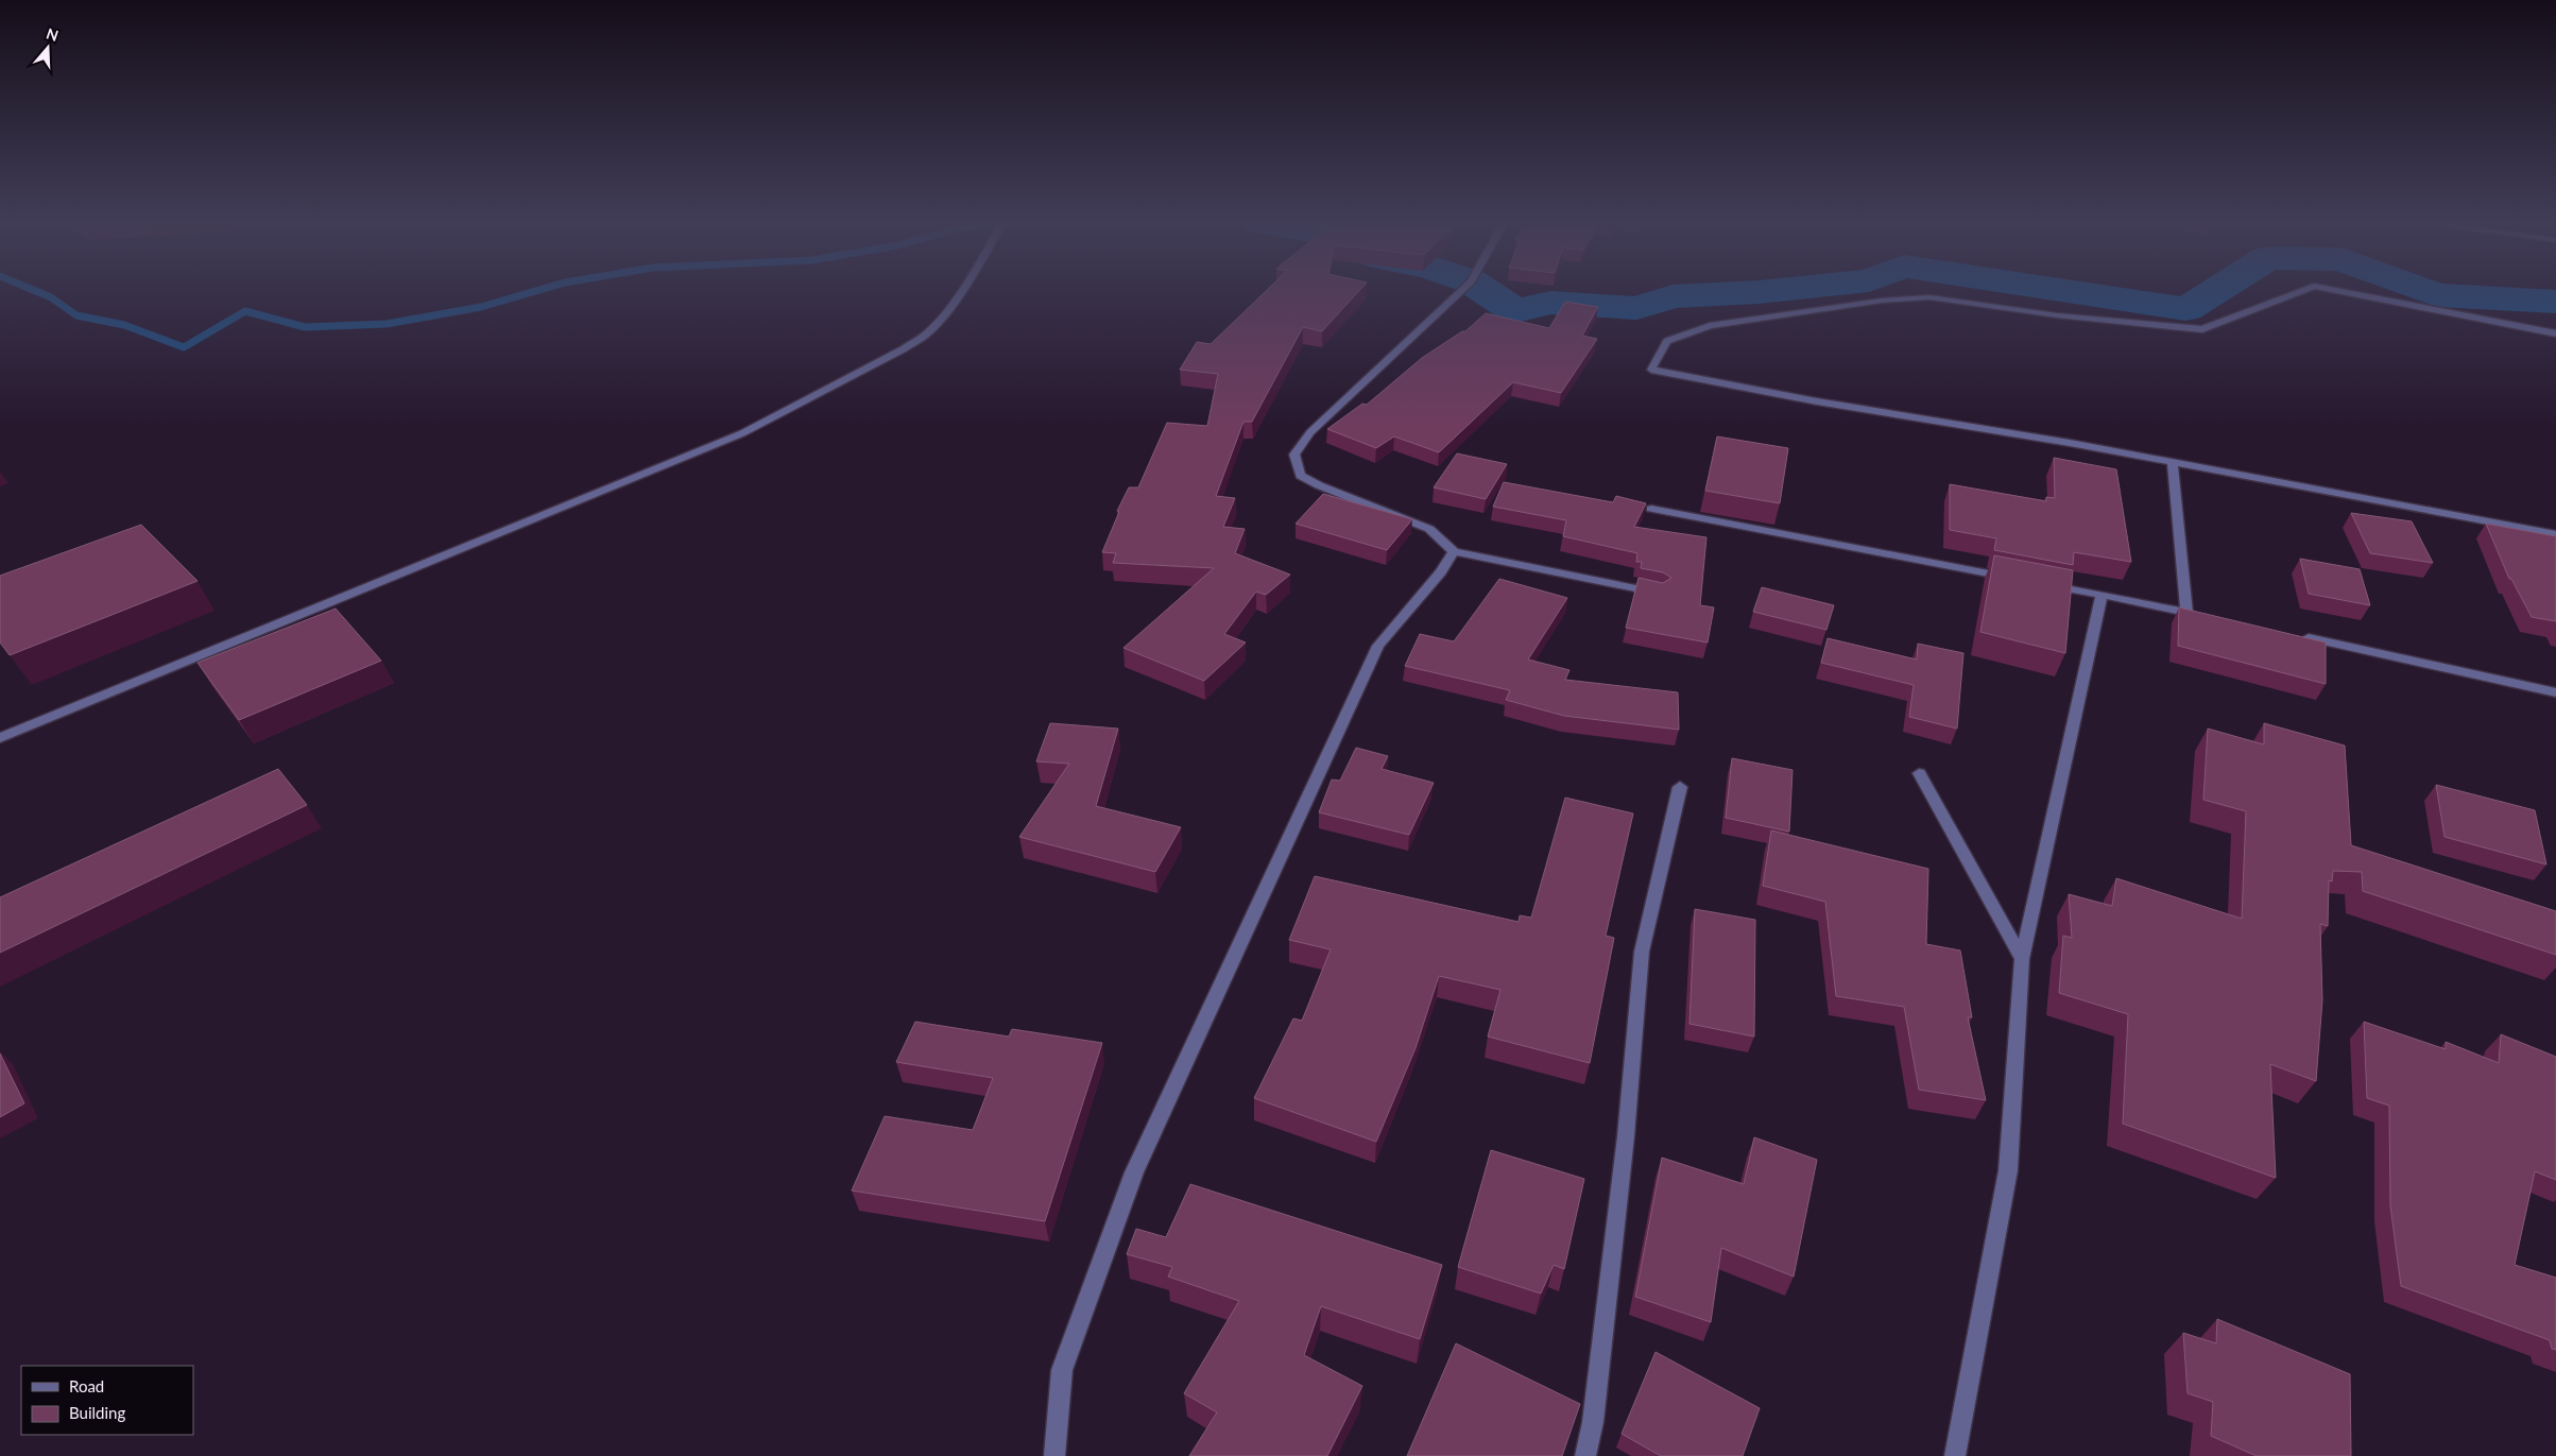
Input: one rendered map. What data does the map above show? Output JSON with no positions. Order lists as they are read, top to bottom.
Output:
{
  "legend": ["Road", "Building"],
  "north": "top"
}
